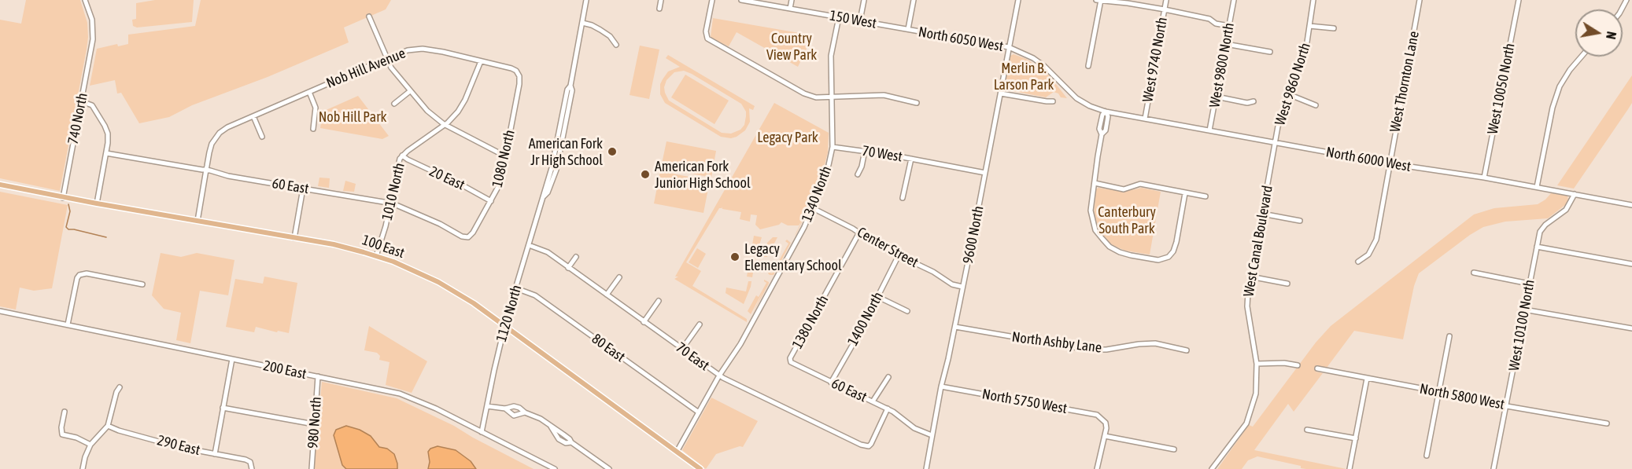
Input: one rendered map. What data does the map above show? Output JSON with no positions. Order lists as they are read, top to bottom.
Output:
{
  "streets": {
    "main road": ["100 East"],
    "street": [
      "150 West",
      "North 6050 West",
      "West 9740 North",
      "West 9800 North",
      "Nob Hill Avenue",
      "West Thornton Lane",
      "West 9860 North",
      "West 10050 North",
      "740 North",
      "70 West",
      "1080 North",
      "North 6000 West",
      "20 East",
      "60 East",
      "1010 North",
      "1340 North",
      "9600 North",
      "West Canal Boulevard",
      "Center Street",
      "1120 North",
      "1400 North",
      "1380 North",
      "West 10100 North",
      "North Ashby Lane",
      "80 East",
      "70 East",
      "200 East",
      "North 5800 West",
      "North 5750 West",
      "980 North",
      "290 East"
    ]
  },
  "crossings": [
    ["150 West", "North 6050 West"],
    ["150 West", "1340 North"],
    ["North 6050 West", "North 6000 West"],
    ["North 6050 West", "9600 North"],
    ["West 9740 North", "North 6000 West"],
    ["West 9800 North", "North 6000 West"],
    ["Nob Hill Avenue", "1080 North"],
    ["Nob Hill Avenue", "60 East"],
    ["West Thornton Lane", "North 6000 West"],
    ["West 9860 North", "North 6000 West"],
    ["West 9860 North", "West Canal Boulevard"],
    ["West 10050 North", "North 6000 West"],
    ["740 North", "100 East"],
    ["70 West", "1340 North"],
    ["70 West", "9600 North"],
    ["1080 North", "20 East"],
    ["1080 North", "60 East"],
    ["North 6000 West", "West Canal Boulevard"],
    ["North 6000 West", "West 10100 North"],
    ["20 East", "1010 North"],
    ["60 East", "1010 North"],
    ["60 East", "9600 North"],
    ["60 East", "1400 North"],
    ["60 East", "1380 North"],
    ["60 East", "70 East"],
    ["1010 North", "100 East"],
    ["1340 North", "100 East"],
    ["1340 North", "Center Street"],
    ["1340 North", "80 East"],
    ["1340 North", "70 East"],
    ["9600 North", "Center Street"],
    ["9600 North", "North Ashby Lane"],
    ["9600 North", "North 5750 West"],
    ["100 East", "1120 North"],
    ["Center Street", "1400 North"],
    ["Center Street", "1380 North"],
    ["1120 North", "80 East"],
    ["1120 North", "70 East"],
    ["1120 North", "200 East"],
    ["West 10100 North", "North 5800 West"],
    ["200 East", "980 North"]
  ],
  "parks": [
    "Country View Park",
    "Merlin B. Larson Park",
    "Nob Hill Park",
    "Legacy Park",
    "Canterbury South Park"
  ],
  "places": ["American Fork Jr High School", "American Fork Junior High School", "Legacy Elementary School"],
  "north": "right"
}
